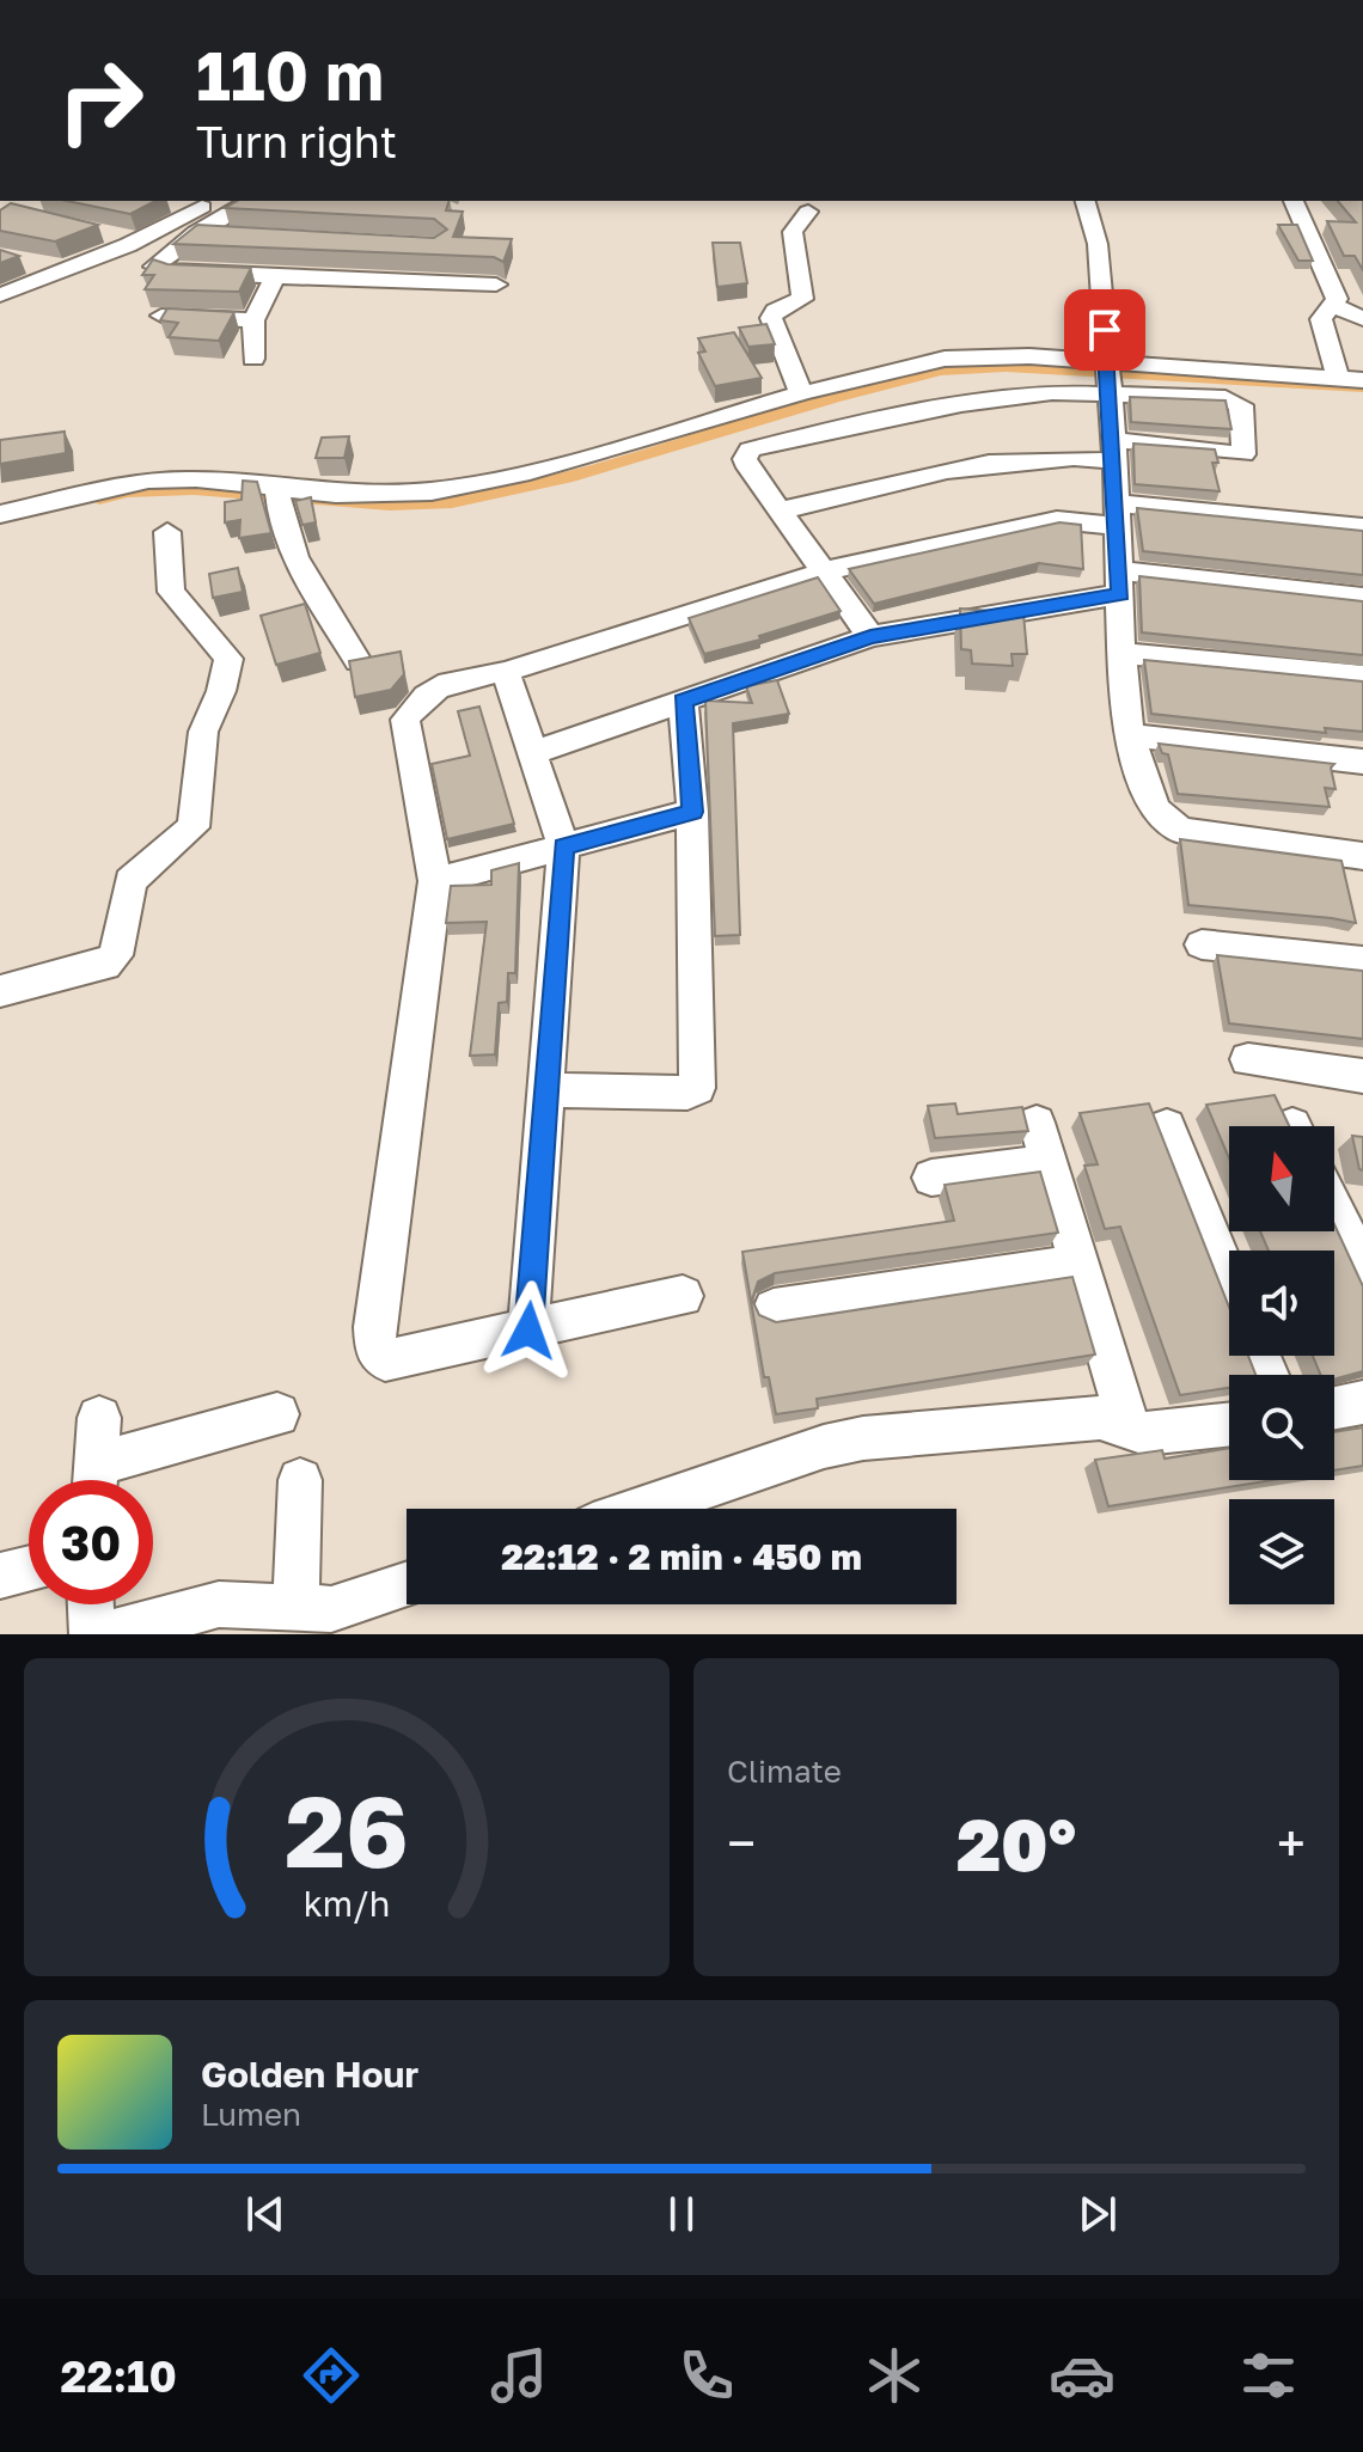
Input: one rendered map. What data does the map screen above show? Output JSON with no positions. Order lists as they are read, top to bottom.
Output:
{
  "north": "top",
  "page": {
    "turn": ["110 m", "Turn right"],
    "limit": "30",
    "trip": "22:12 · 2 min · 450 m",
    "tile": "Climate",
    "heat": ["−", "20°", "+"],
    "song": ["Golden Hour", "Lumen"],
    "tabs": "22:10",
    "gauge": ["26", "km/h"]
  }
}
